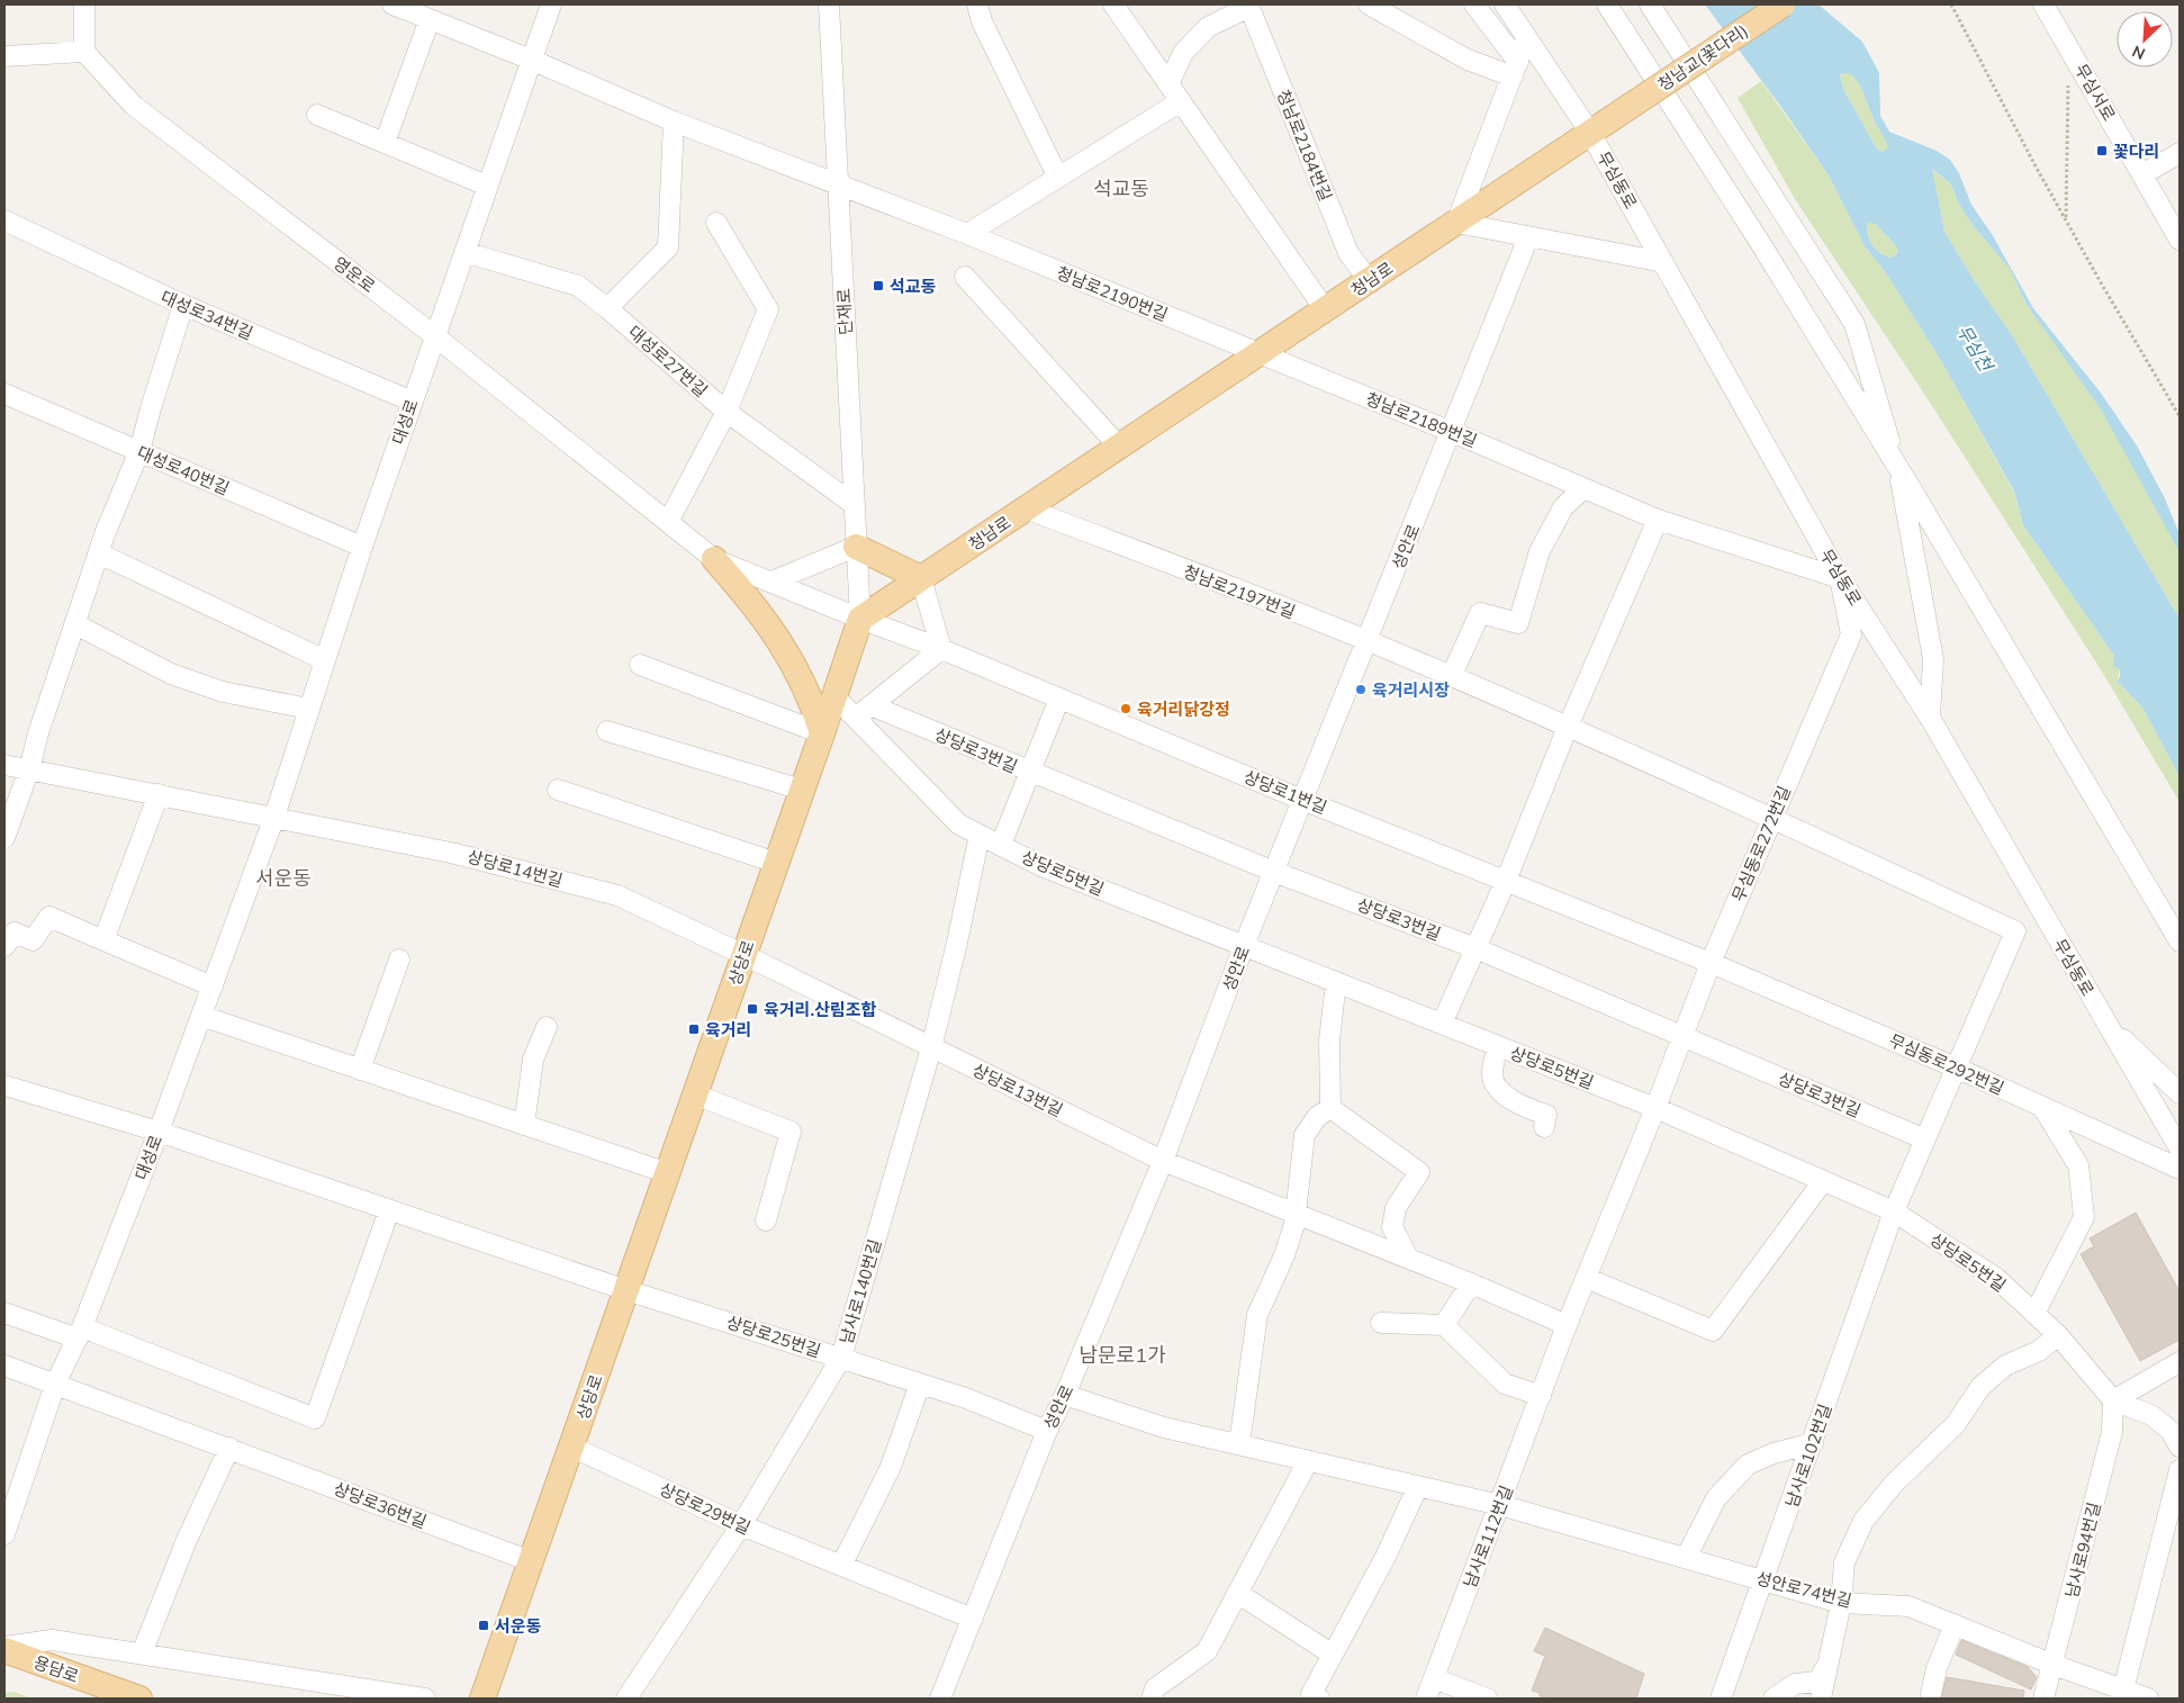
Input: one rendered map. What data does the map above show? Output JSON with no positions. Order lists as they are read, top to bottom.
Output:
{
  "streets": {
    "main road": [
      "청남교(꽃다리)",
      "청남로",
      "상당로",
      "용담로"
    ],
    "street": [
      "무심서로",
      "청남로2184번길",
      "무심동로",
      "영운로",
      "청남로2190번길",
      "단재로",
      "대성로34번길",
      "대성로27번길",
      "청남로2189번길",
      "대성로",
      "대성로40번길",
      "성안로",
      "청남로2197번길",
      "상당로3번길",
      "상당로1번길",
      "무심동로272번길",
      "상당로14번길",
      "상당로5번길",
      "무심동로292번길",
      "상당로13번길",
      "남사로140번길",
      "상당로25번길",
      "남사로102번길",
      "상당로36번길",
      "상당로29번길",
      "남사로112번길",
      "남사로94번길",
      "성안로74번길"
    ]
  },
  "crossings": [
    ["청남교(꽃다리)", "청남로"],
    ["청남로2184번길", "청남로"],
    ["무심동로", "청남로"],
    ["무심동로", "청남로2189번길"],
    ["무심동로", "무심동로272번길"],
    ["영운로", "청남로"],
    ["영운로", "단재로"],
    ["영운로", "대성로"],
    ["영운로", "상당로1번길"],
    ["영운로", "상당로"],
    ["청남로", "청남로2190번길"],
    ["청남로", "단재로"],
    ["청남로", "청남로2189번길"],
    ["청남로", "청남로2197번길"],
    ["청남로", "상당로1번길"],
    ["청남로", "상당로"],
    ["청남로2190번길", "단재로"],
    ["청남로2190번길", "청남로2189번길"],
    ["청남로2190번길", "대성로"],
    ["단재로", "대성로27번길"],
    ["단재로", "상당로1번길"],
    ["단재로", "상당로"],
    ["대성로34번길", "대성로"],
    ["대성로27번길", "대성로"],
    ["청남로2189번길", "성안로"],
    ["청남로2189번길", "무심동로272번길"],
    ["대성로", "대성로40번길"],
    ["대성로", "상당로14번길"],
    ["대성로", "상당로25번길"],
    ["대성로", "상당로36번길"],
    ["성안로", "청남로2197번길"],
    ["성안로", "상당로3번길"],
    ["성안로", "상당로1번길"],
    ["성안로", "상당로5번길"],
    ["성안로", "상당로13번길"],
    ["성안로", "상당로25번길"],
    ["성안로", "상당로29번길"],
    ["성안로", "성안로74번길"],
    ["청남로2197번길", "무심동로272번길"],
    ["청남로2197번길", "남사로102번길"],
    ["상당로3번길", "무심동로272번길"],
    ["상당로3번길", "상당로5번길"],
    ["상당로3번길", "남사로102번길"],
    ["상당로1번길", "무심동로272번길"],
    ["상당로1번길", "상당로"],
    ["상당로1번길", "무심동로292번길"],
    ["무심동로272번길", "상당로5번길"],
    ["무심동로272번길", "무심동로292번길"],
    ["무심동로272번길", "남사로112번길"],
    ["상당로14번길", "상당로"],
    ["상당로14번길", "상당로13번길"],
    ["상당로5번길", "상당로"],
    ["상당로5번길", "남사로140번길"],
    ["상당로5번길", "남사로102번길"],
    ["상당로5번길", "남사로112번길"],
    ["상당로5번길", "남사로94번길"],
    ["상당로", "상당로13번길"],
    ["상당로", "상당로25번길"],
    ["상당로", "상당로36번길"],
    ["상당로", "상당로29번길"],
    ["무심동로292번길", "남사로102번길"],
    ["상당로13번길", "남사로140번길"],
    ["상당로13번길", "남사로112번길"],
    ["남사로140번길", "상당로25번길"],
    ["남사로140번길", "상당로29번길"],
    ["남사로102번길", "성안로74번길"],
    ["남사로112번길", "성안로74번길"],
    ["남사로94번길", "성안로74번길"]
  ],
  "districts": ["석교동", "서운동", "남문로1가"],
  "water": ["무심천"],
  "places": {
    "transit": [
      "꽃다리",
      "석교동",
      "육거리.산림조합",
      "육거리",
      "서운동"
    ],
    "other": ["육거리시장", "육거리닭강정"]
  },
  "north": "bottom left"
}
